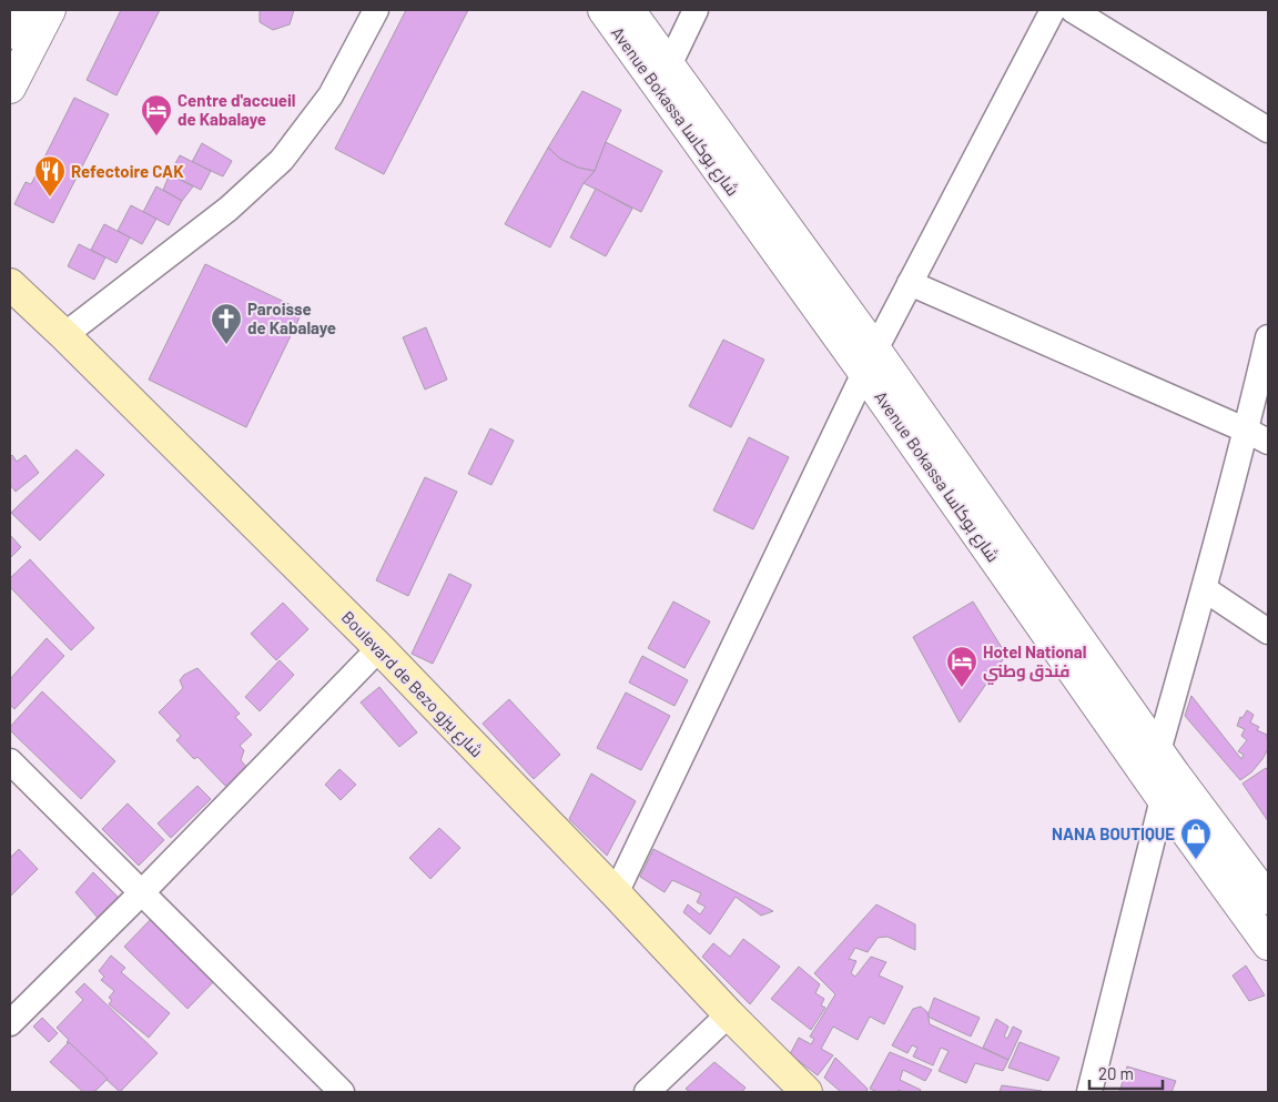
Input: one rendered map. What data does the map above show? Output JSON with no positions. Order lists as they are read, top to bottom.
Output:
{
  "streets": {
    "main road": ["Boulevard de Bezo شارع بيزو"],
    "street": ["Avenue Bokassa شارع بوكاسا"]
  },
  "places": {
    "hotel": ["Centre d'accueil de Kabalaye", "Hotel National فندق وطني"],
    "restaurant": ["Refectoire CAK"],
    "church": ["Paroisse de Kabalaye"],
    "shop": ["NANA BOUTIQUE"]
  },
  "scale_bar": "20 m"
}
